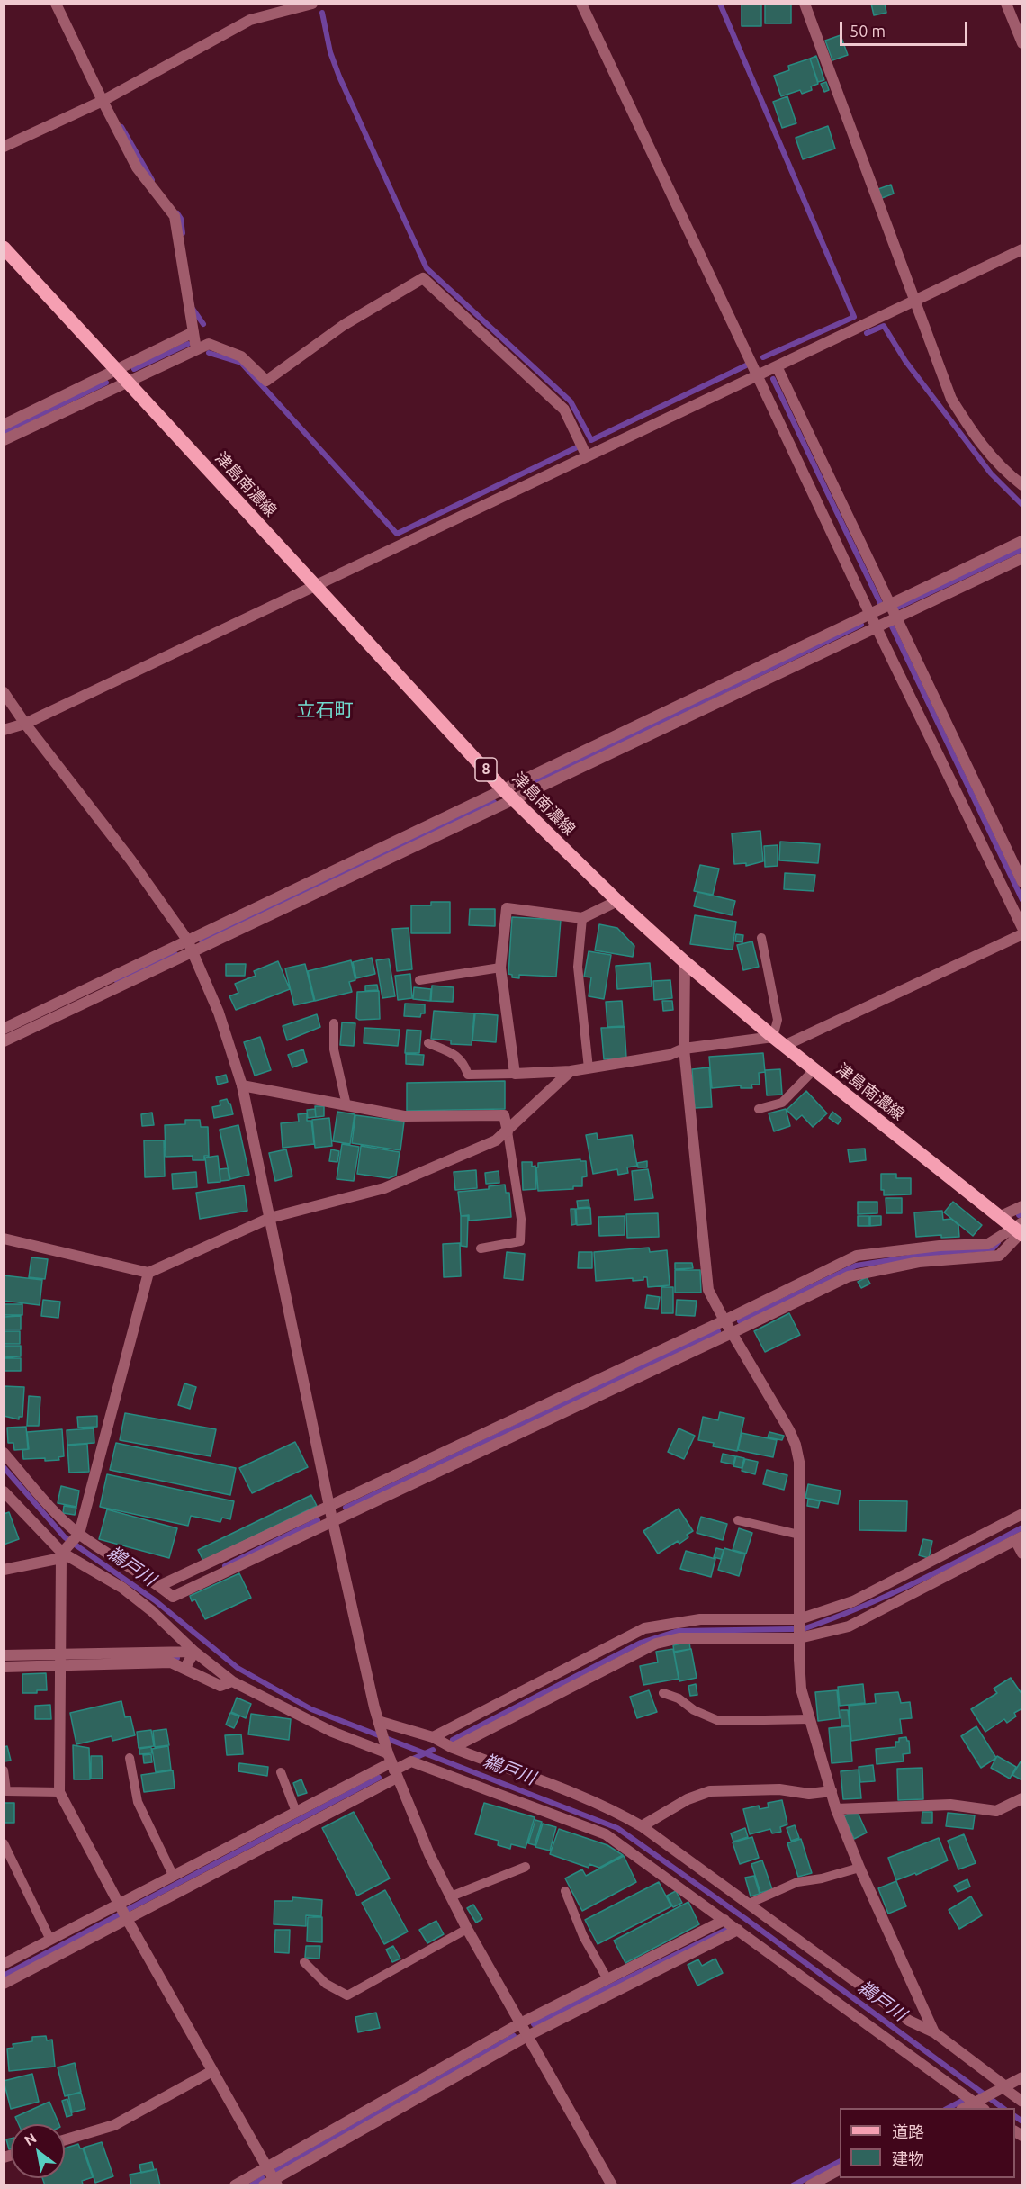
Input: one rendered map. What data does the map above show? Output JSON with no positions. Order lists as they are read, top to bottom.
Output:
{
  "streets": {
    "main road": ["津島南濃線", "8"]
  },
  "districts": ["立石町"],
  "water": ["鵜戸川"],
  "legend": ["道路", "建物"],
  "scale_bar": "50 m",
  "north": "top left"
}
